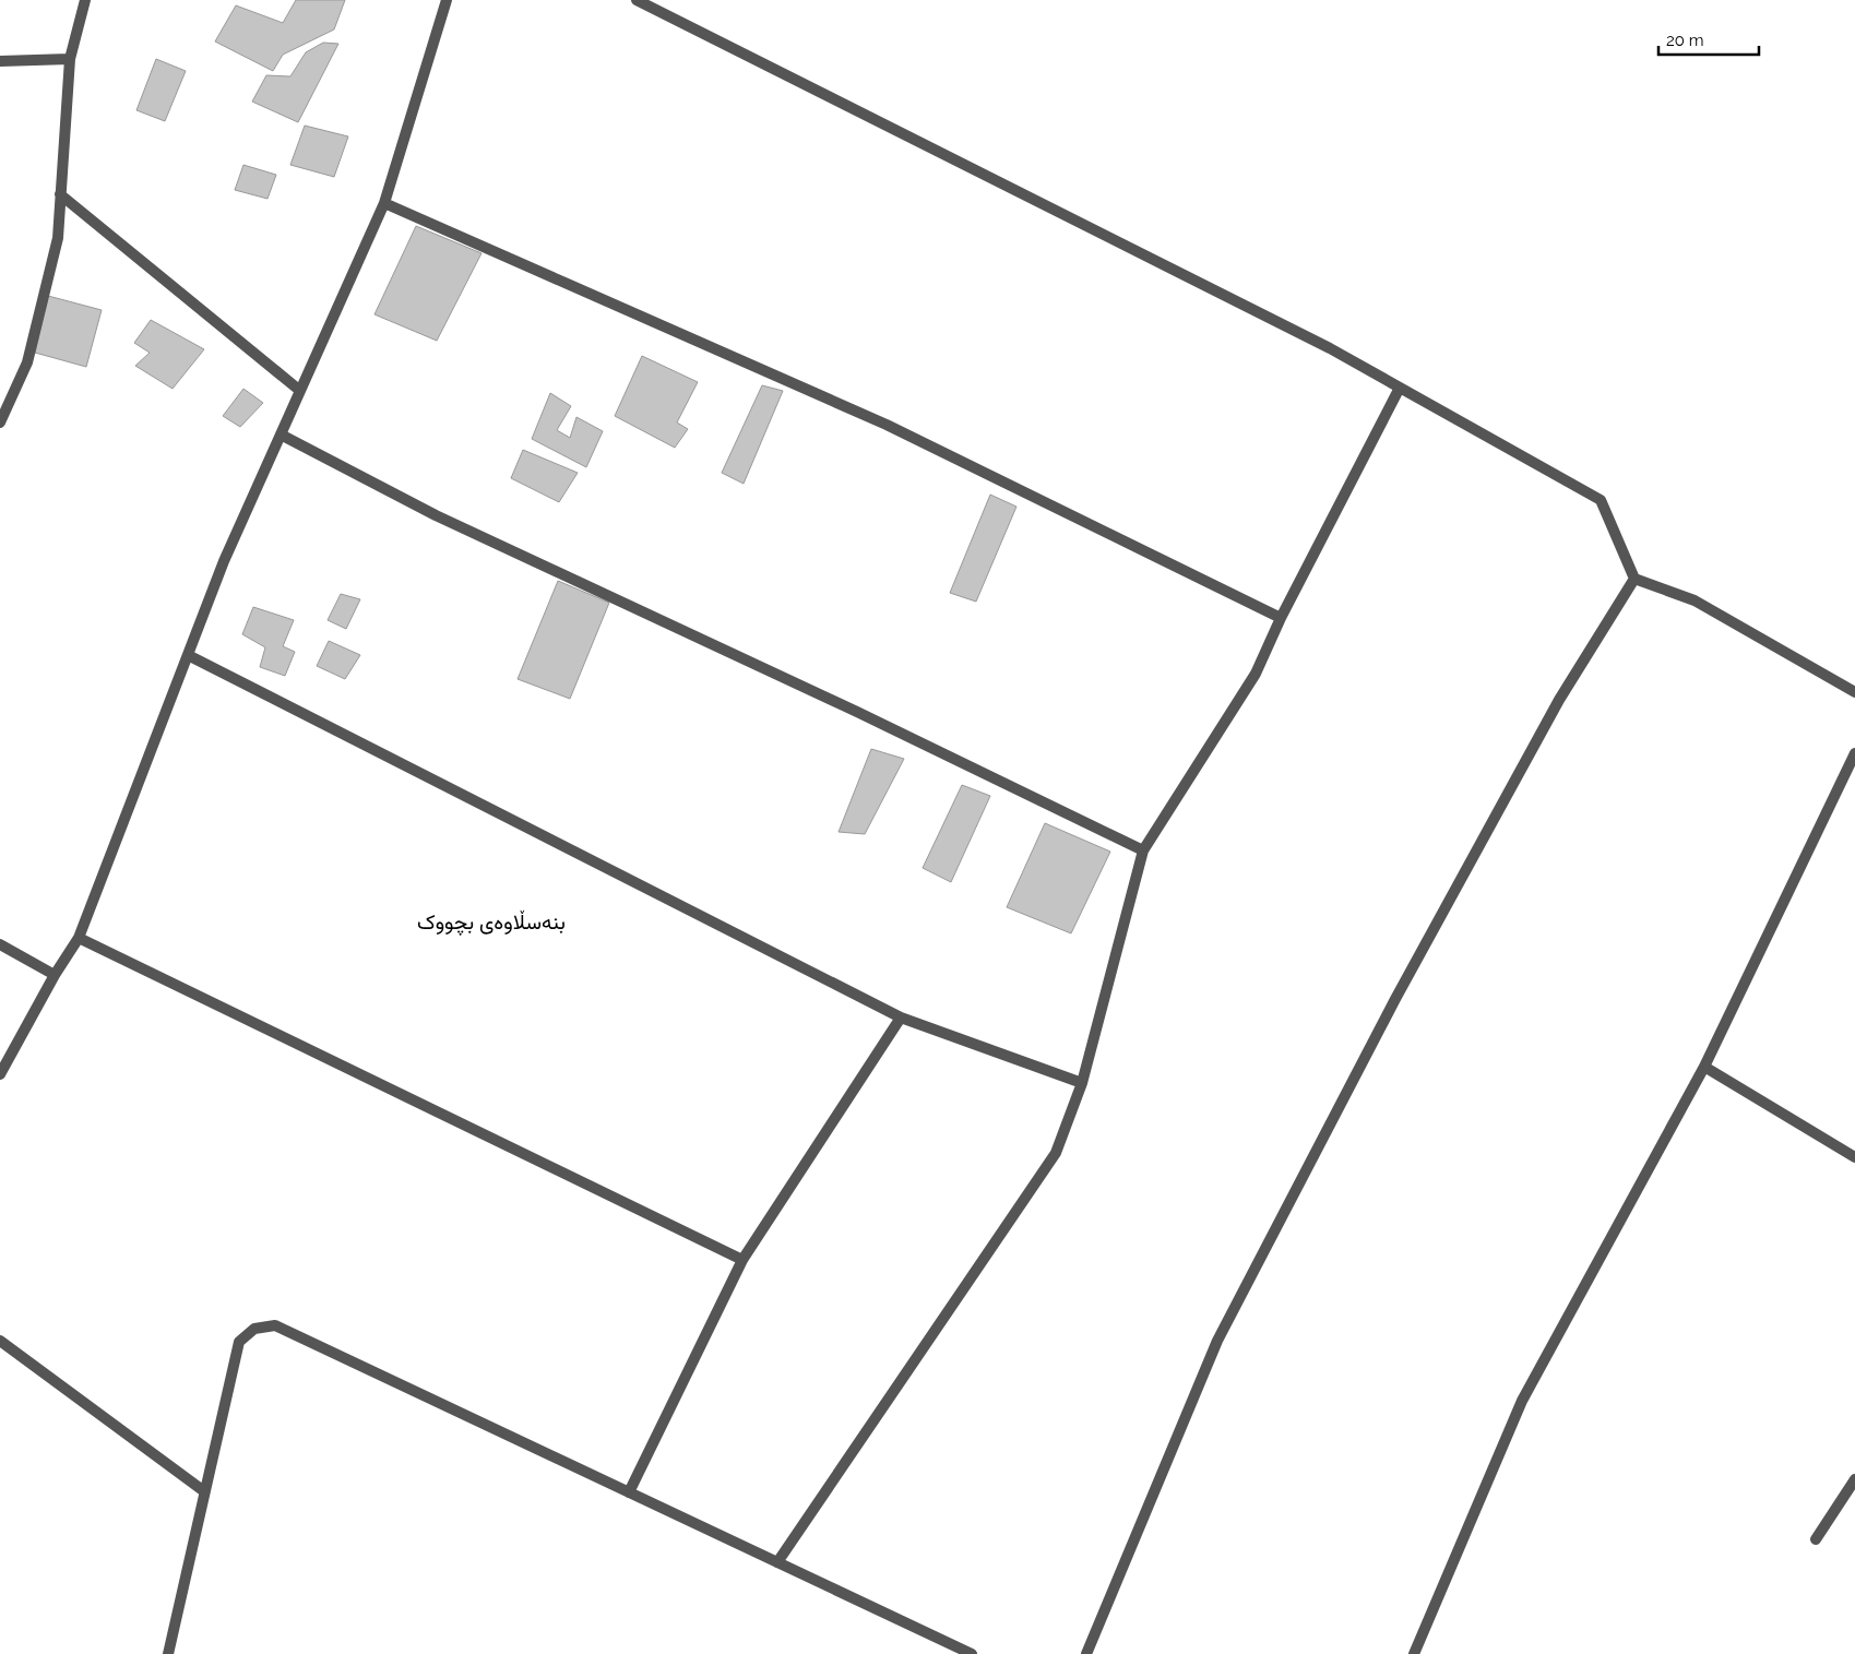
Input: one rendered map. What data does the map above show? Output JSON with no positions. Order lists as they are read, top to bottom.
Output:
{
  "districts": ["بنەسڵاوەی بچووک"],
  "scale_bar": "20 m"
}
